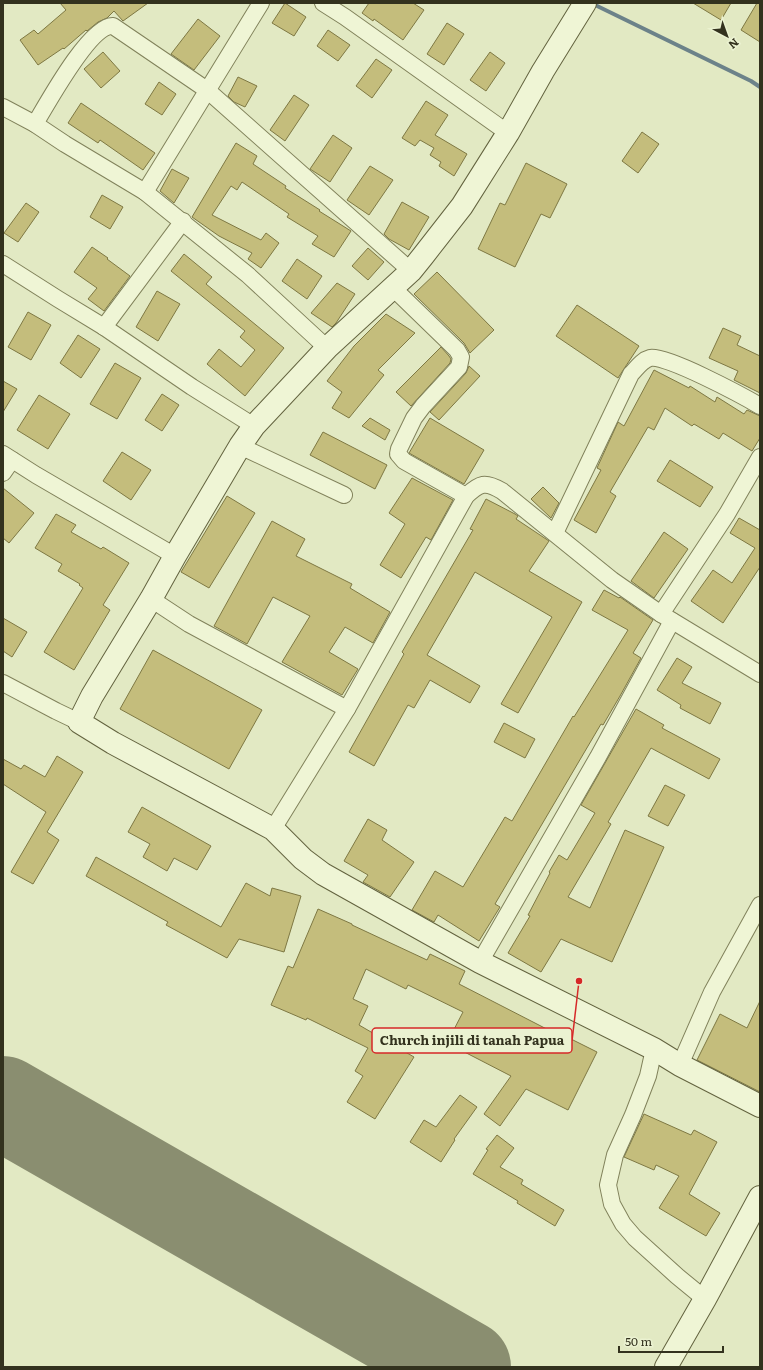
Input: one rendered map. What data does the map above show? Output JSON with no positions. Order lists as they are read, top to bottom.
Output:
{
  "places": ["Church injili di tanah Papua"],
  "scale_bar": "50 m",
  "north": "bottom right"
}
